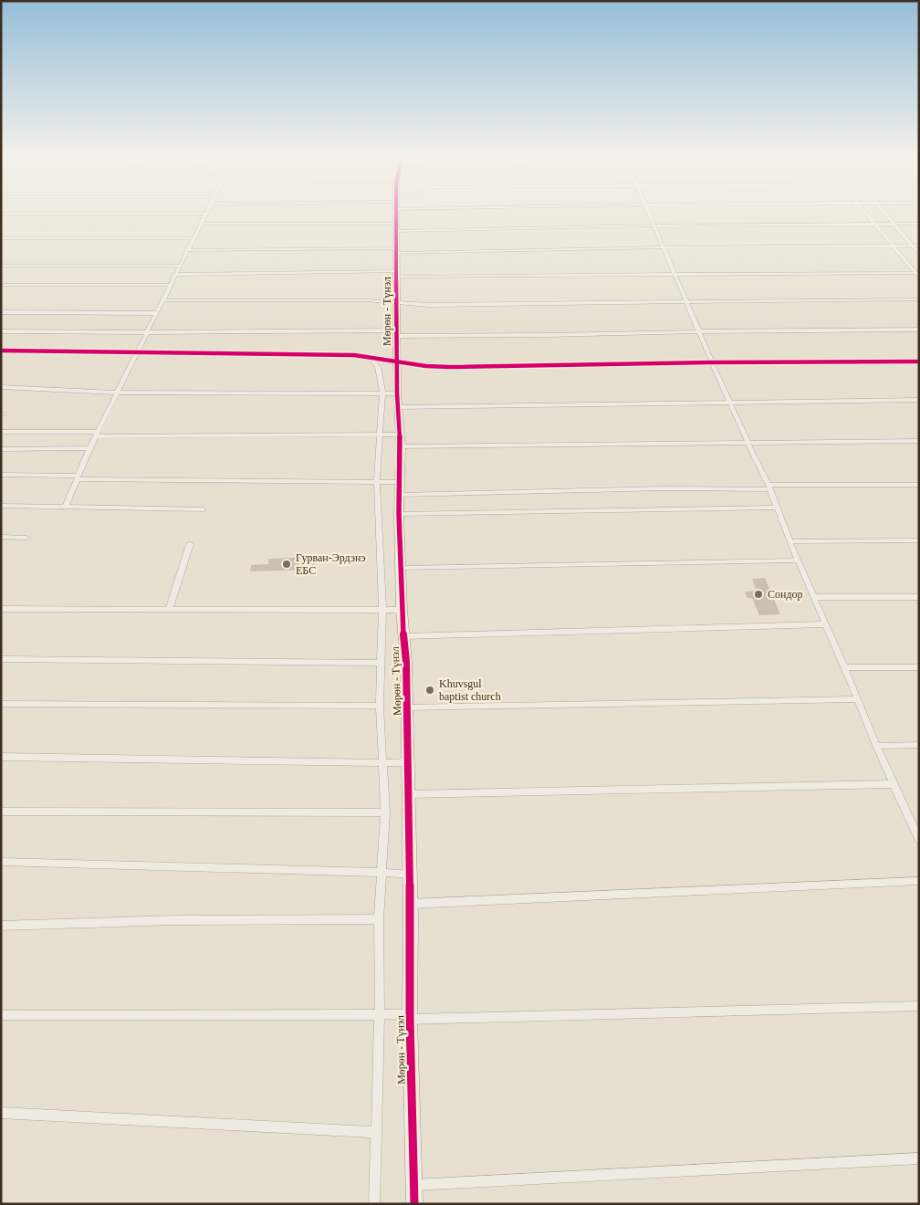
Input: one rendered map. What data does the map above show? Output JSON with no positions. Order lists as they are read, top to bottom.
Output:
{
  "streets": {
    "street": ["Мөрөн - Түнэл"]
  },
  "places": ["Гурван-Эрдэнэ ЕБС", "Сондор", "Khuvsgul baptist church"]
}
